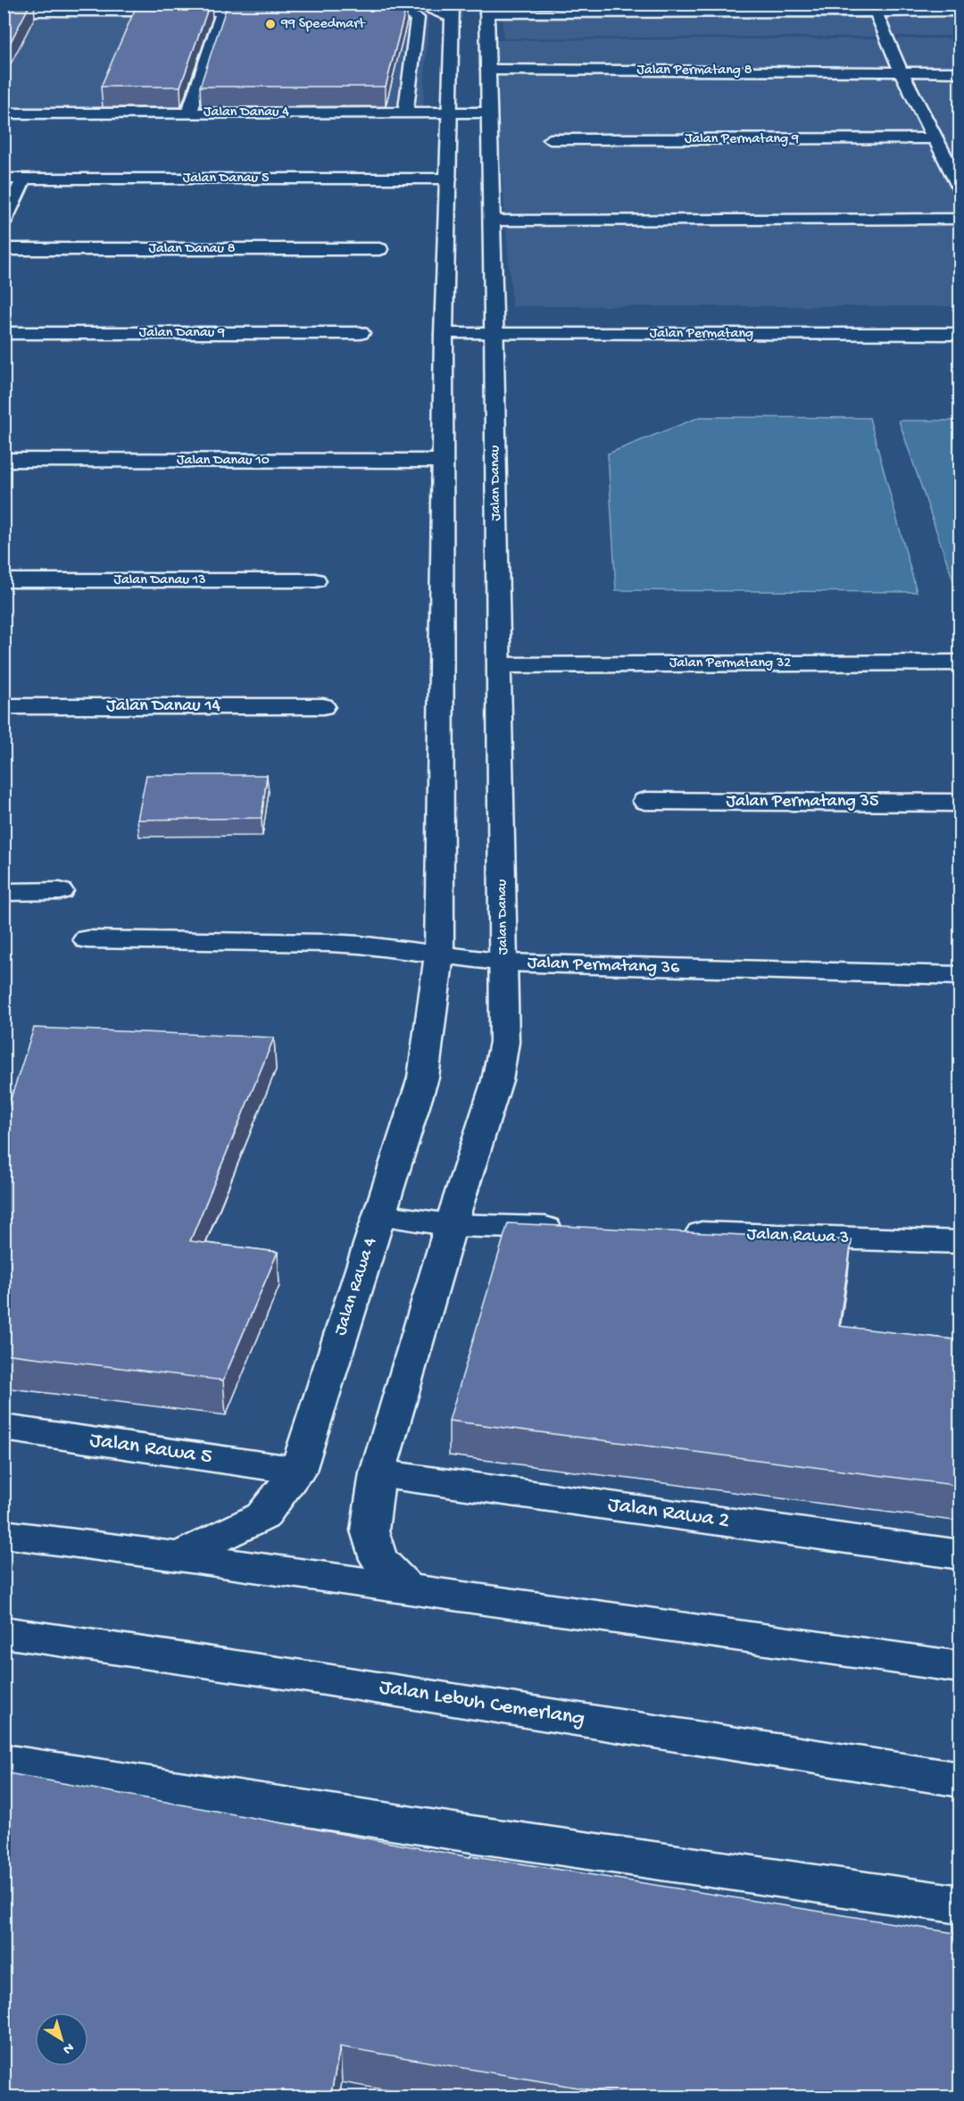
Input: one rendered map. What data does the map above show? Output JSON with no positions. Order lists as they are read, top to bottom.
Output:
{
  "streets": {
    "street": [
      "Jalan Permatang 8",
      "Jalan Danau 4",
      "Jalan Permatang 9",
      "Jalan Danau 5",
      "Jalan Danau 8",
      "Jalan Danau 9",
      "Jalan Permatang",
      "Jalan Danau 10",
      "Jalan Danau",
      "Jalan Danau 13",
      "Jalan Permatang 32",
      "Jalan Danau 14",
      "Jalan Permatang 35",
      "Jalan Permatang 36",
      "Jalan Rawa 3",
      "Jalan Rawa 4",
      "Jalan Rawa 5",
      "Jalan Rawa 2",
      "Jalan Lebuh Cemerlang"
    ]
  },
  "crossings": [
    ["Jalan Permatang 8", "Jalan Danau"],
    ["Jalan Danau 4", "Jalan Danau"],
    ["Jalan Permatang", "Jalan Danau"],
    ["Jalan Danau", "Jalan Permatang 32"],
    ["Jalan Danau", "Jalan Permatang 36"],
    ["Jalan Permatang 36", "Jalan Rawa 4"],
    ["Jalan Rawa 4", "Jalan Rawa 5"]
  ],
  "places": ["99 Speedmart"],
  "north": "bottom right"
}
